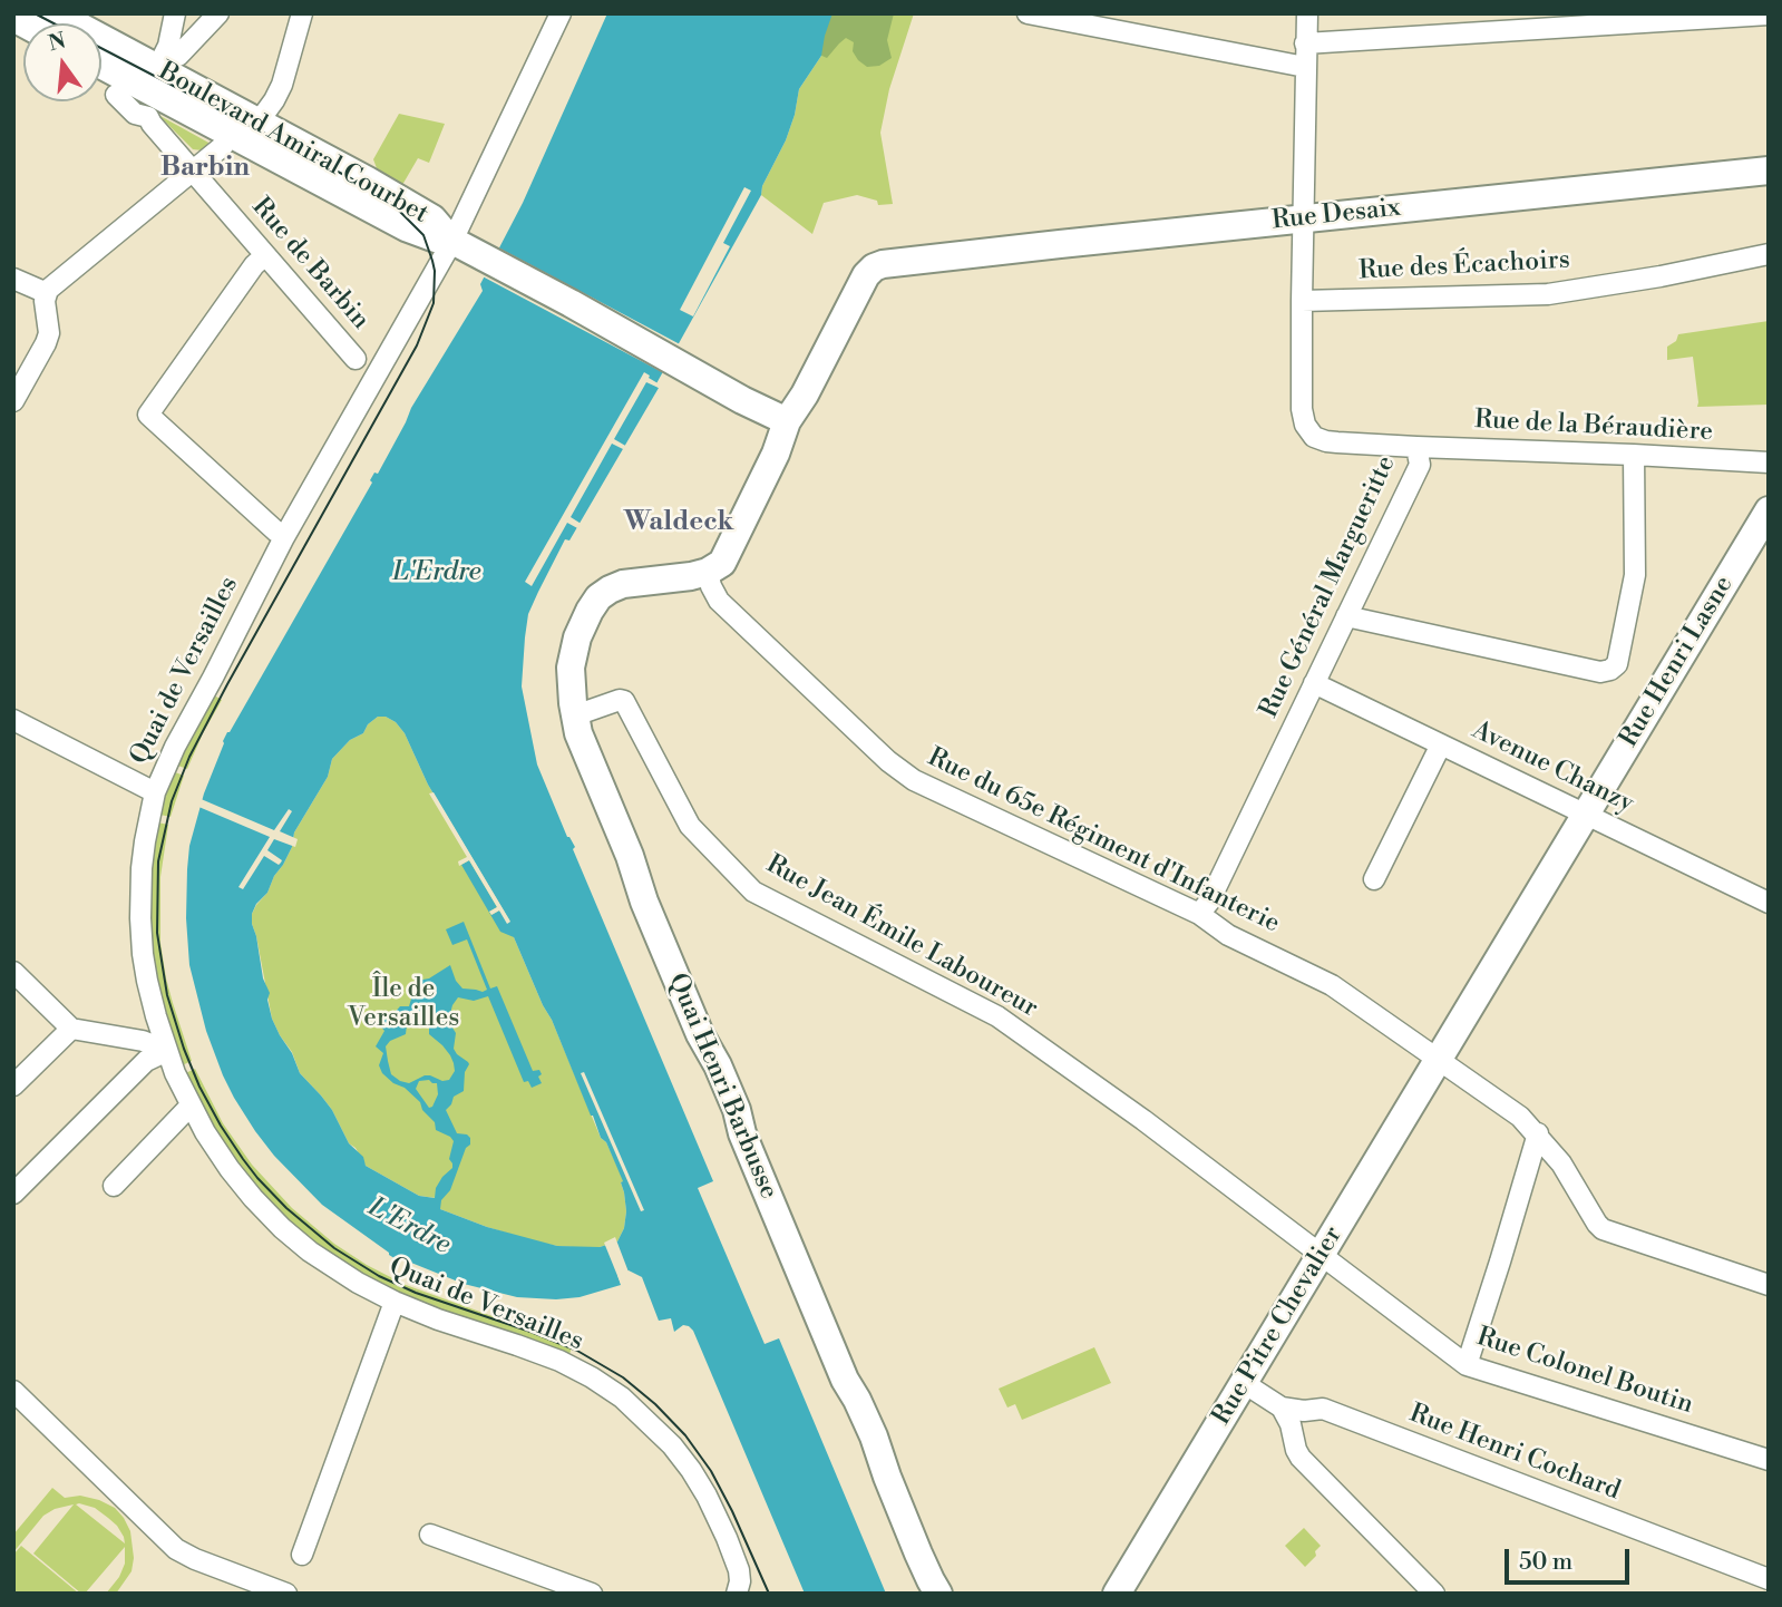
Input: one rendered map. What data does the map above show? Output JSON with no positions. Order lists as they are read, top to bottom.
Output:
{
  "streets": {
    "street": [
      "Boulevard Amiral Courbet",
      "Rue Desaix",
      "Rue de Barbin",
      "Rue des Écachoirs",
      "Rue de la Béraudière",
      "Rue Général Margueritte",
      "Rue Henri Lasne",
      "Quai de Versailles",
      "Avenue Chanzy",
      "Rue du 65e Régiment d'Infanterie",
      "Rue Jean Émile Laboureur",
      "Quai Henri Barbusse",
      "Rue Pitre Chevalier",
      "Rue Colonel Boutin",
      "Rue Henri Cochard"
    ]
  },
  "crossings": [
    ["Boulevard Amiral Courbet", "Quai de Versailles"],
    ["Rue Desaix", "Rue Général Margueritte"],
    ["Rue Desaix", "Rue du 65e Régiment d'Infanterie"],
    ["Rue Desaix", "Quai Henri Barbusse"],
    ["Rue des Écachoirs", "Rue Général Margueritte"],
    ["Rue de la Béraudière", "Rue Général Margueritte"],
    ["Rue Général Margueritte", "Avenue Chanzy"],
    ["Rue Général Margueritte", "Rue du 65e Régiment d'Infanterie"],
    ["Rue Henri Lasne", "Avenue Chanzy"],
    ["Rue Henri Lasne", "Rue du 65e Régiment d'Infanterie"],
    ["Rue Henri Lasne", "Rue Pitre Chevalier"],
    ["Rue du 65e Régiment d'Infanterie", "Quai Henri Barbusse"],
    ["Rue du 65e Régiment d'Infanterie", "Rue Pitre Chevalier"],
    ["Rue Jean Émile Laboureur", "Quai Henri Barbusse"],
    ["Rue Jean Émile Laboureur", "Rue Pitre Chevalier"],
    ["Rue Jean Émile Laboureur", "Rue Colonel Boutin"],
    ["Rue Pitre Chevalier", "Rue Colonel Boutin"],
    ["Rue Pitre Chevalier", "Rue Henri Cochard"]
  ],
  "districts": ["Barbin", "Waldeck"],
  "water": ["L'Erdre"],
  "parks": ["Île de Versailles"],
  "scale_bar": "50 m",
  "north": "top"
}
